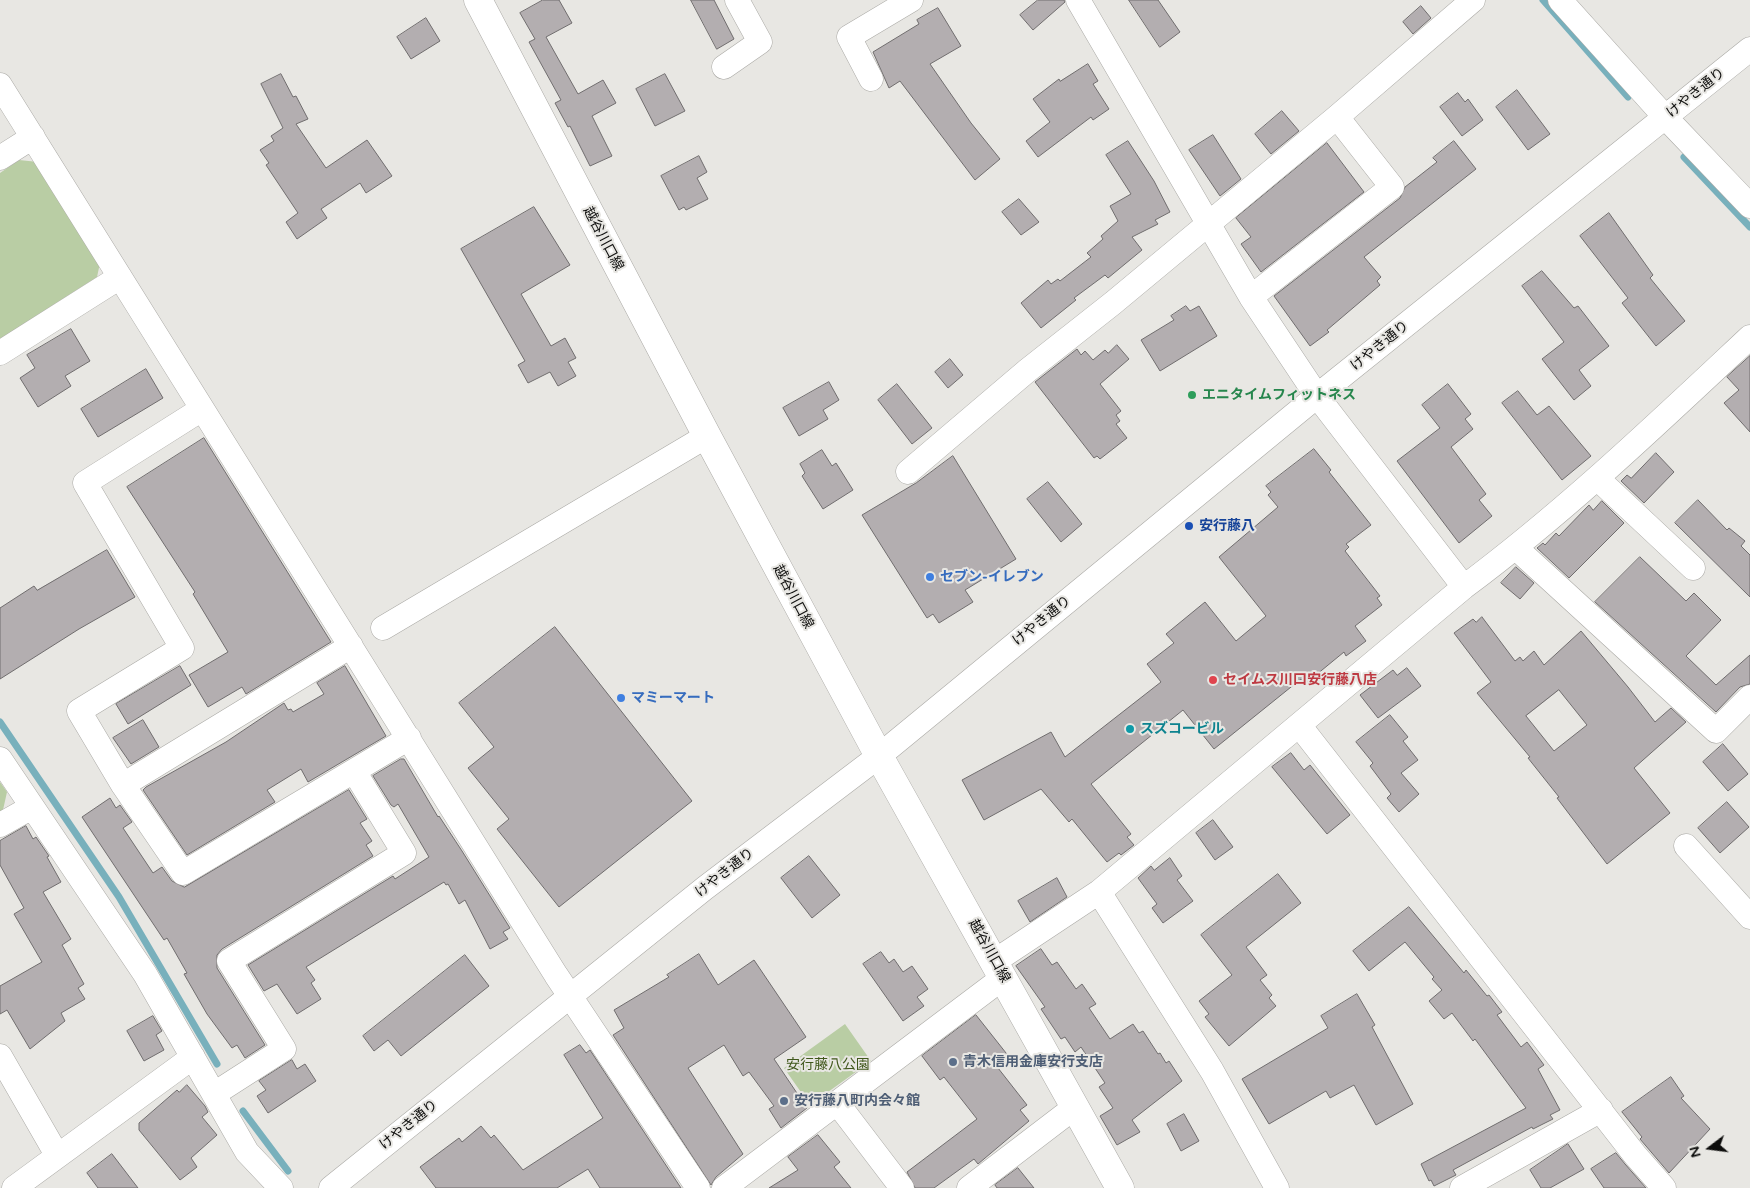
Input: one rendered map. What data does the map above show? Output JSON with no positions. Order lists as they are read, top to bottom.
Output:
{
  "streets": {
    "main road": ["越谷川口線"],
    "street": ["けやき通り"]
  },
  "crossings": [
    ["けやき通り", "越谷川口線"]
  ],
  "parks": ["安行藤八公園"],
  "places": [
    "エニタイムフィットネス",
    "安行藤八",
    "セブン-イレブン",
    "セイムス川口安行藤八店",
    "マミーマート",
    "スズコービル",
    "青木信用金庫安行支店",
    "安行藤八町内会々館"
  ],
  "north": "left"
}
